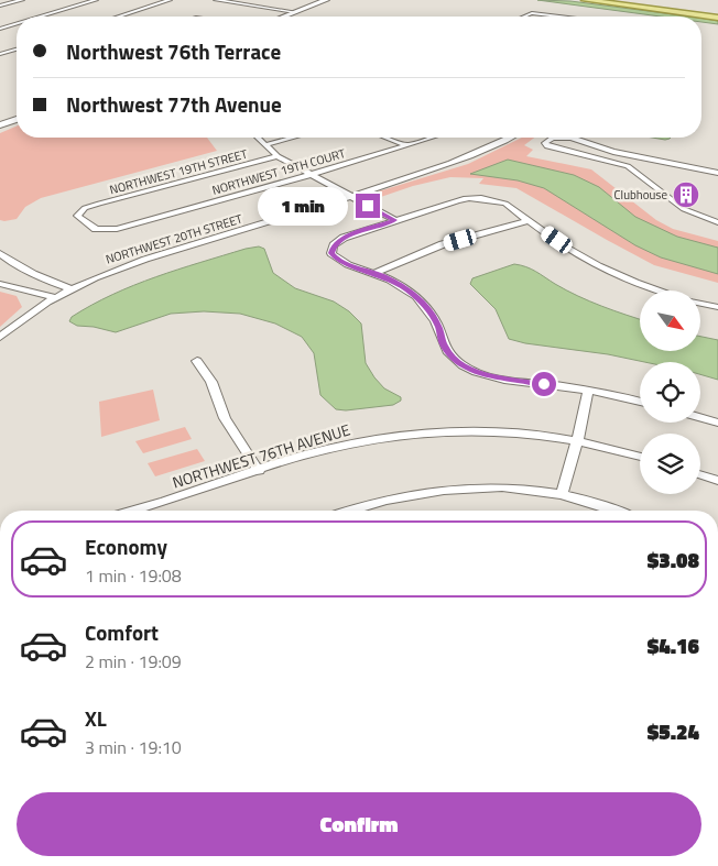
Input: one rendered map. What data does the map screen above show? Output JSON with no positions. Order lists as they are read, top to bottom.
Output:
{
  "streets": {
    "street": [
      "NORTHWEST 19TH STREET",
      "NORTHWEST 19TH COURT",
      "NORTHWEST 20TH STREET",
      "NORTHWEST 76TH AVENUE"
    ]
  },
  "crossings": [
    ["NORTHWEST 19TH STREET", "NORTHWEST 19TH COURT"]
  ],
  "places": {
    "building": ["Clubhouse"]
  },
  "north": "bottom right",
  "page": {
    "banner": ["Northwest 76th Terrace", "Northwest 77th Avenue"],
    "bubble": "1 min",
    "list": [
      {
        "name": "Economy",
        "note": "1 min · 19:08",
        "value": "$3.08"
      },
      {
        "name": "Comfort",
        "note": "2 min · 19:09",
        "value": "$4.16"
      },
      {
        "name": "XL",
        "note": "3 min · 19:10",
        "value": "$5.24"
      }
    ],
    "buttons": "Confirm"
  }
}
